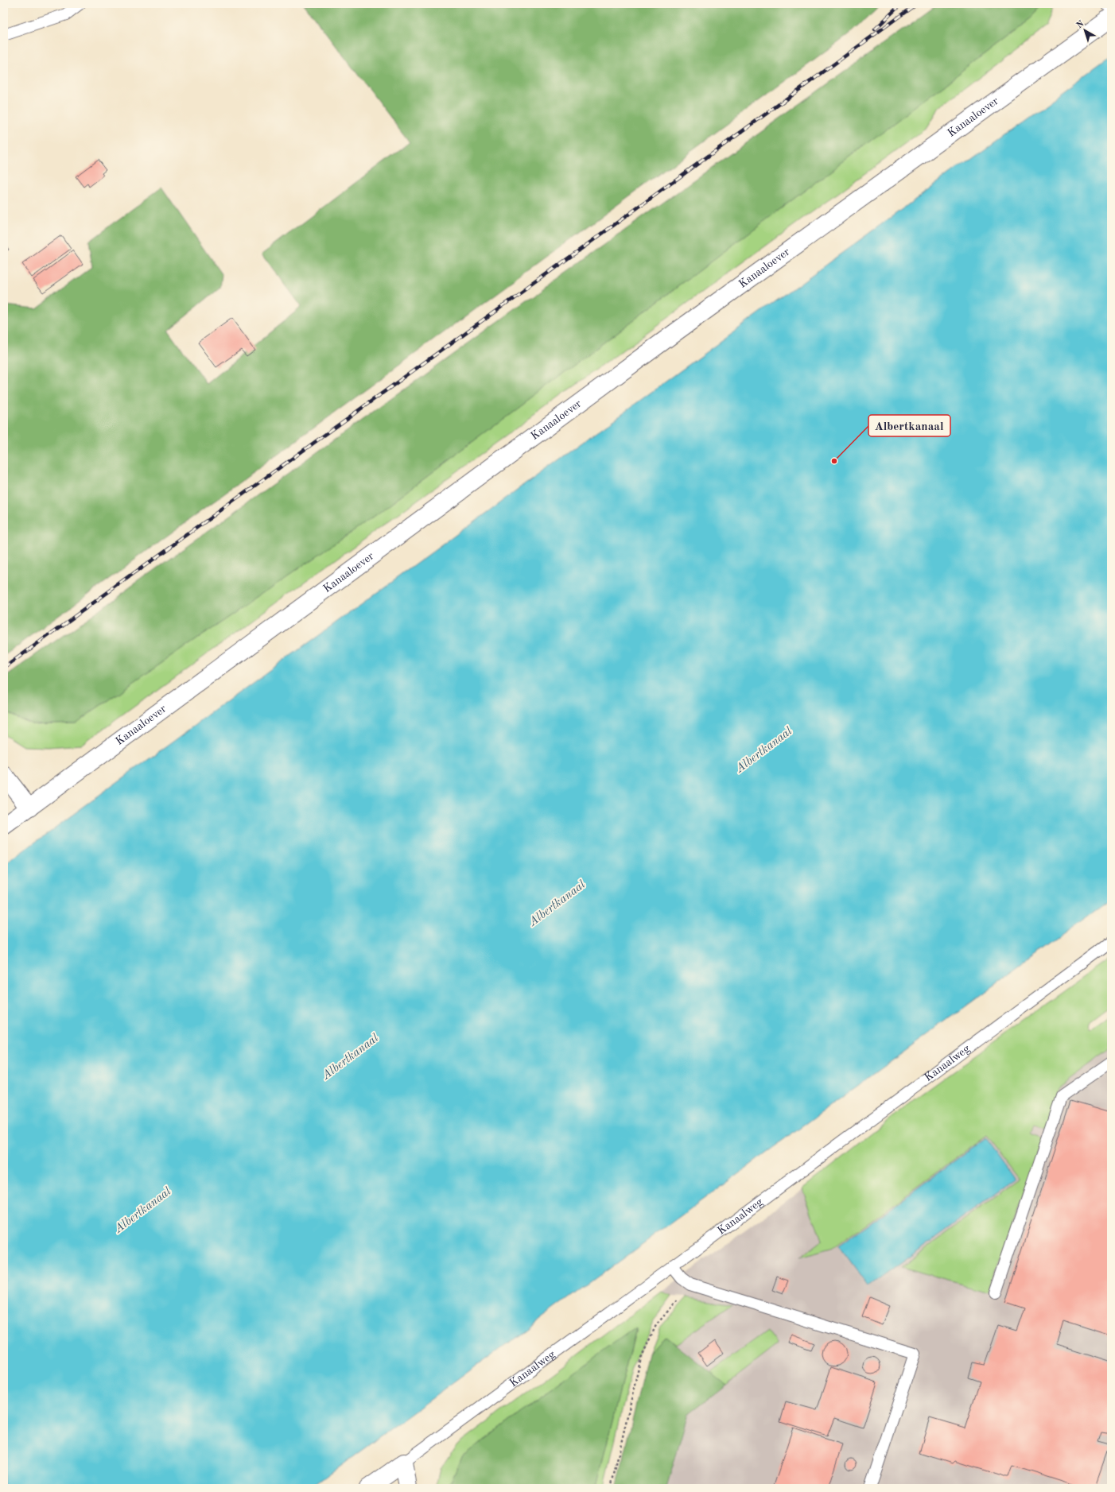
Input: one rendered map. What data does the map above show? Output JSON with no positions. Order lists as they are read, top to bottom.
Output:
{
  "streets": {
    "street": ["Kanaaloever", "Kanaalweg"]
  },
  "water": ["Albertkanaal"],
  "places": ["Albertkanaal"],
  "north": "top left"
}
